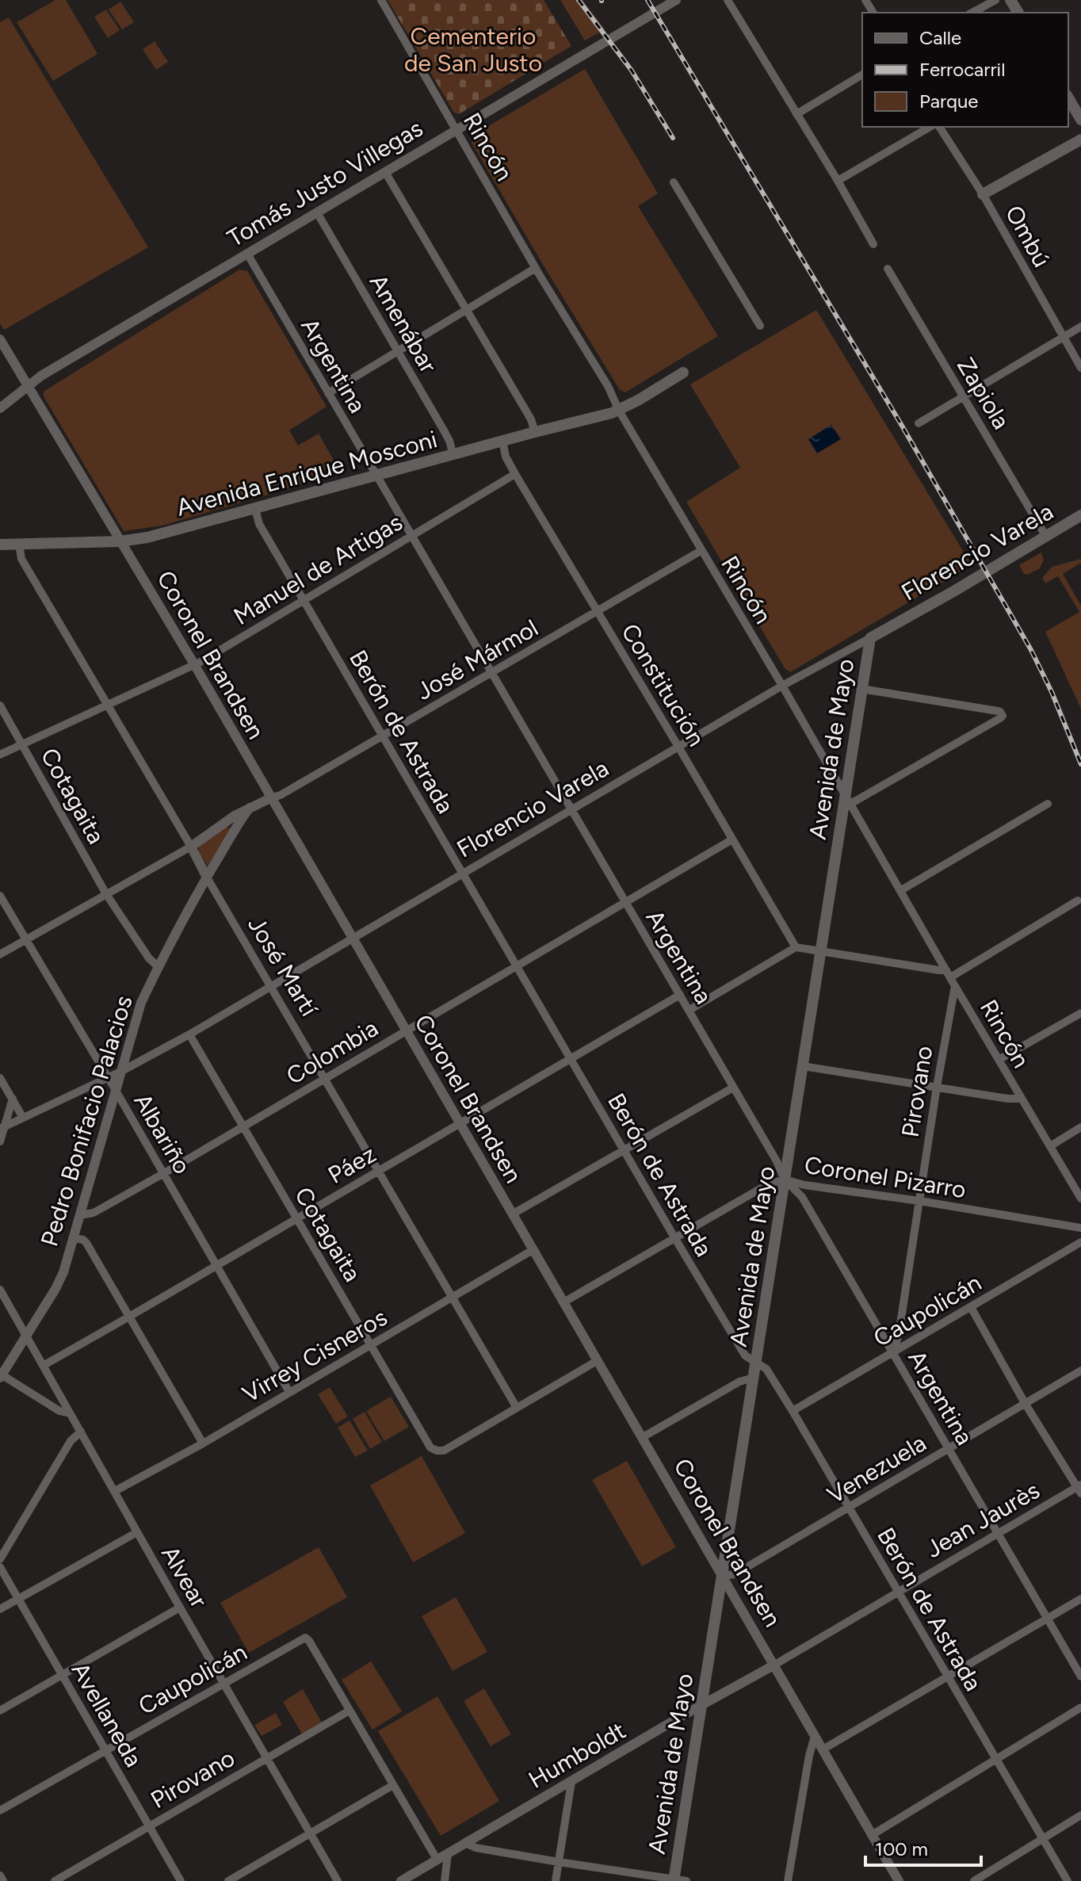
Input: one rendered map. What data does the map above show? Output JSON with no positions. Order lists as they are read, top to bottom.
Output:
{
  "streets": {
    "main road": ["Avenida Enrique Mosconi", "Florencio Varela", "Avenida de Mayo"],
    "street": [
      "Rincón",
      "Tomás Justo Villegas",
      "Ombú",
      "Amenábar",
      "Argentina",
      "Zapiola",
      "Manuel de Artigas",
      "Coronel Brandsen",
      "José Mármol",
      "Constitución",
      "Berón de Astrada",
      "Cotagaita",
      "José Martí",
      "Colombia",
      "Pirovano",
      "Pedro Bonifacio Palacios",
      "Albariño",
      "Páez",
      "Coronel Pizarro",
      "Caupolicán",
      "Virrey Cisneros",
      "Venezuela",
      "Jean Jaurès",
      "Alvear",
      "Avellaneda",
      "Humboldt"
    ]
  },
  "crossings": [
    ["Rincón", "Tomás Justo Villegas"],
    ["Rincón", "Avenida Enrique Mosconi"],
    ["Rincón", "Florencio Varela"],
    ["Rincón", "José Mármol"],
    ["Rincón", "Avenida de Mayo"],
    ["Rincón", "Pirovano"],
    ["Tomás Justo Villegas", "Amenábar"],
    ["Tomás Justo Villegas", "Argentina"],
    ["Tomás Justo Villegas", "Coronel Brandsen"],
    ["Amenábar", "Avenida Enrique Mosconi"],
    ["Argentina", "Avenida Enrique Mosconi"],
    ["Argentina", "Florencio Varela"],
    ["Argentina", "Manuel de Artigas"],
    ["Argentina", "José Mármol"],
    ["Argentina", "Avenida de Mayo"],
    ["Argentina", "Colombia"],
    ["Argentina", "Pirovano"],
    ["Argentina", "Páez"],
    ["Argentina", "Coronel Pizarro"],
    ["Argentina", "Caupolicán"],
    ["Argentina", "Venezuela"],
    ["Argentina", "Jean Jaurès"],
    ["Zapiola", "Florencio Varela"],
    ["Avenida Enrique Mosconi", "Coronel Brandsen"],
    ["Avenida Enrique Mosconi", "Constitución"],
    ["Avenida Enrique Mosconi", "Berón de Astrada"],
    ["Avenida Enrique Mosconi", "José Martí"],
    ["Florencio Varela", "Coronel Brandsen"],
    ["Florencio Varela", "Constitución"],
    ["Florencio Varela", "Berón de Astrada"],
    ["Florencio Varela", "Avenida de Mayo"],
    ["Florencio Varela", "Cotagaita"],
    ["Florencio Varela", "José Martí"],
    ["Florencio Varela", "Pedro Bonifacio Palacios"],
    ["Florencio Varela", "Albariño"],
    ["Manuel de Artigas", "Coronel Brandsen"],
    ["Manuel de Artigas", "Constitución"],
    ["Manuel de Artigas", "Berón de Astrada"],
    ["Manuel de Artigas", "Cotagaita"],
    ["Manuel de Artigas", "José Martí"],
    ["Coronel Brandsen", "José Mármol"],
    ["Coronel Brandsen", "Avenida de Mayo"],
    ["Coronel Brandsen", "Colombia"],
    ["Coronel Brandsen", "Páez"],
    ["Coronel Brandsen", "Coronel Pizarro"],
    ["Coronel Brandsen", "Virrey Cisneros"],
    ["Coronel Brandsen", "Venezuela"],
    ["Coronel Brandsen", "Jean Jaurès"],
    ["Coronel Brandsen", "Humboldt"],
    ["José Mármol", "Constitución"],
    ["José Mármol", "Berón de Astrada"],
    ["Constitución", "Colombia"],
    ["Berón de Astrada", "Avenida de Mayo"],
    ["Berón de Astrada", "Colombia"],
    ["Berón de Astrada", "Páez"],
    ["Berón de Astrada", "Coronel Pizarro"],
    ["Berón de Astrada", "Caupolicán"],
    ["Berón de Astrada", "Venezuela"],
    ["Berón de Astrada", "Jean Jaurès"],
    ["Avenida de Mayo", "Coronel Pizarro"],
    ["Avenida de Mayo", "Venezuela"],
    ["Avenida de Mayo", "Humboldt"],
    ["Cotagaita", "José Martí"],
    ["Cotagaita", "Colombia"],
    ["Cotagaita", "Pedro Bonifacio Palacios"],
    ["Cotagaita", "Páez"],
    ["Cotagaita", "Virrey Cisneros"],
    ["José Martí", "Colombia"],
    ["José Martí", "Pedro Bonifacio Palacios"],
    ["José Martí", "Páez"],
    ["José Martí", "Virrey Cisneros"],
    ["Colombia", "Pedro Bonifacio Palacios"],
    ["Colombia", "Albariño"],
    ["Pirovano", "Coronel Pizarro"],
    ["Pirovano", "Caupolicán"],
    ["Pirovano", "Alvear"],
    ["Pirovano", "Avellaneda"],
    ["Pedro Bonifacio Palacios", "Albariño"],
    ["Pedro Bonifacio Palacios", "Alvear"],
    ["Albariño", "Páez"],
    ["Albariño", "Virrey Cisneros"],
    ["Páez", "Alvear"],
    ["Caupolicán", "Alvear"],
    ["Caupolicán", "Avellaneda"],
    ["Virrey Cisneros", "Alvear"],
    ["Jean Jaurès", "Humboldt"]
  ],
  "parks": ["Cementerio de San Justo"],
  "legend": ["Calle", "Ferrocarril", "Parque"],
  "scale_bar": "100 m"
}
